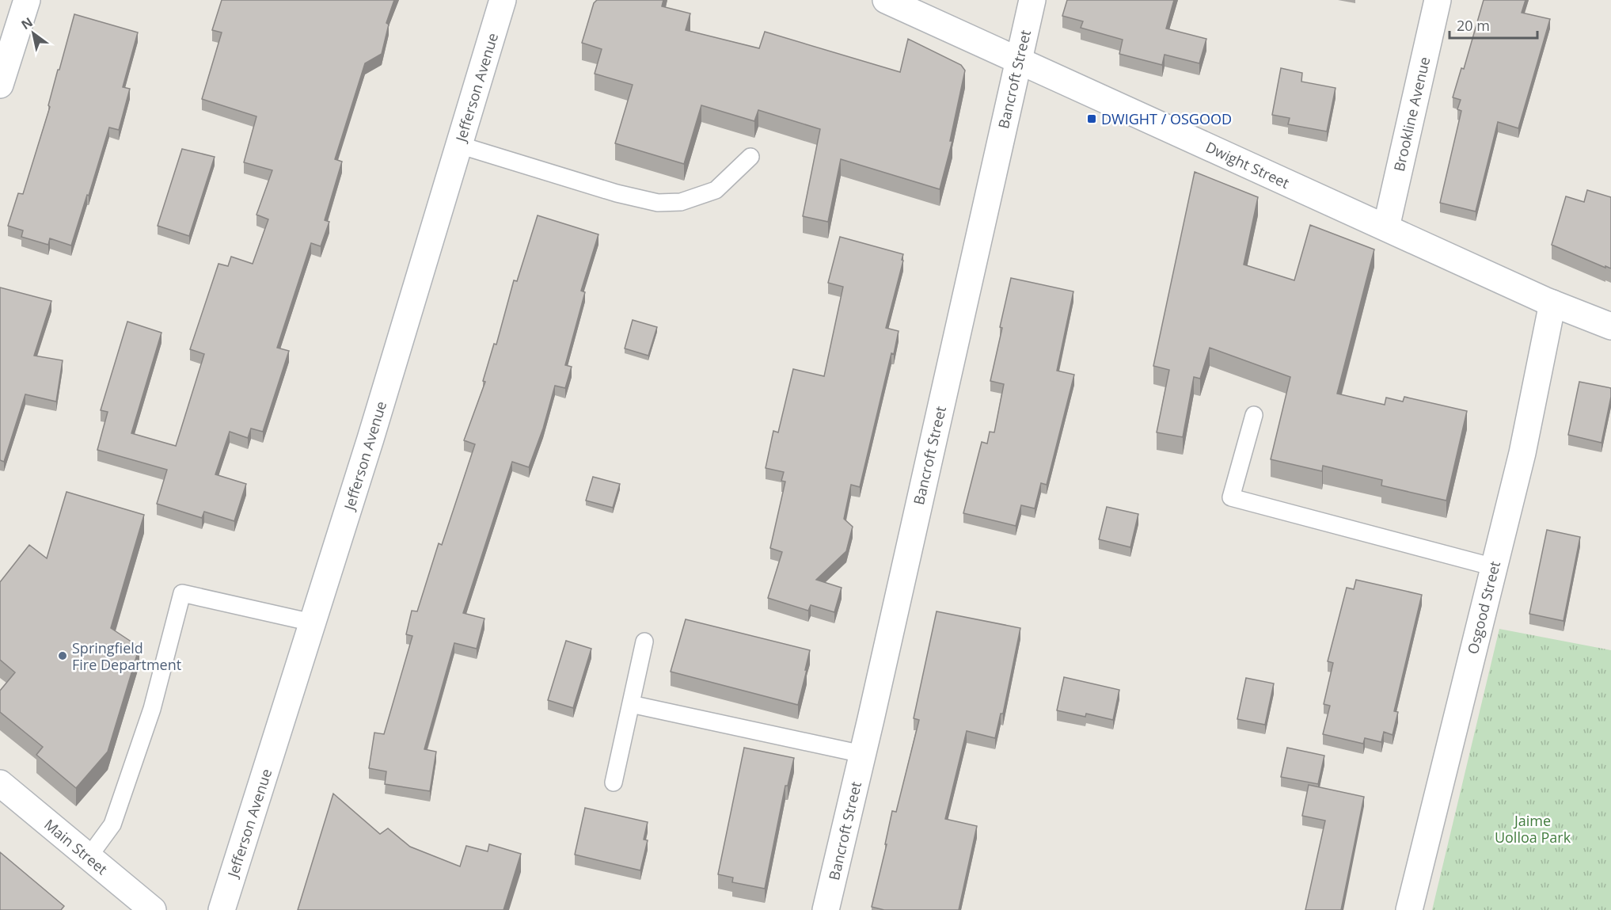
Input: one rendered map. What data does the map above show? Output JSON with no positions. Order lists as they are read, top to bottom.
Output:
{
  "streets": {
    "street": [
      "Bancroft Street",
      "Jefferson Avenue",
      "Brookline Avenue",
      "Dwight Street",
      "Osgood Street",
      "Main Street"
    ]
  },
  "crossings": [
    ["Bancroft Street", "Dwight Street"],
    ["Brookline Avenue", "Dwight Street"],
    ["Dwight Street", "Osgood Street"]
  ],
  "parks": ["Jaime Uolloa Park"],
  "places": {
    "transit": ["DWIGHT / OSGOOD"],
    "other": ["Springfield Fire Department"]
  },
  "scale_bar": "20 m",
  "north": "top left"
}
